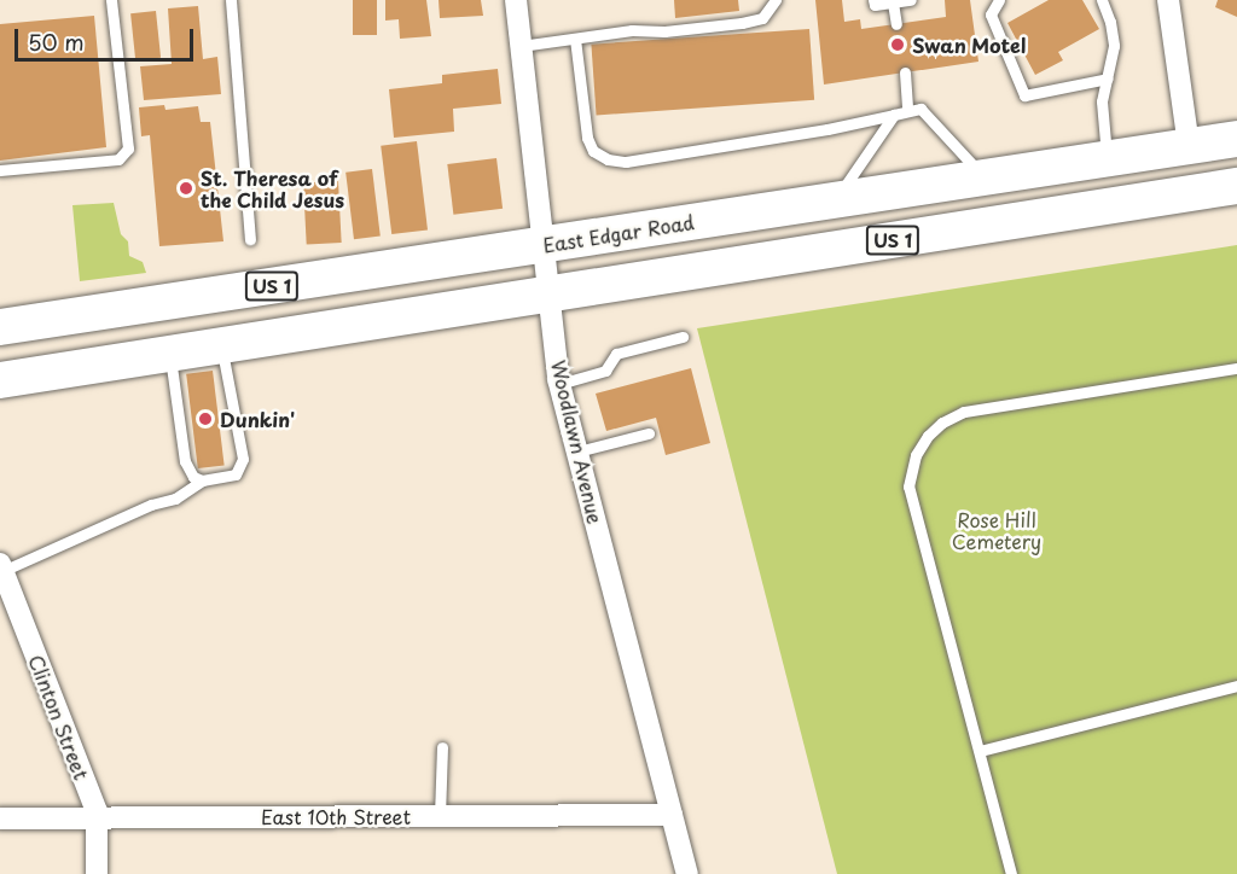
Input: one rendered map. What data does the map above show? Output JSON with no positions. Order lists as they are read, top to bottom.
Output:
{
  "streets": {
    "highway": ["East Edgar Road", "US 1"],
    "street": ["Woodlawn Avenue", "Clinton Street", "East 10th Street"]
  },
  "crossings": [
    ["East Edgar Road", "Woodlawn Avenue"],
    ["US 1", "Woodlawn Avenue"],
    ["Woodlawn Avenue", "East 10th Street"],
    ["Clinton Street", "East 10th Street"]
  ],
  "parks": ["Rose Hill Cemetery"],
  "places": ["Swan Motel", "St. Theresa of the Child Jesus", "Dunkin'"],
  "scale_bar": "50 m"
}
